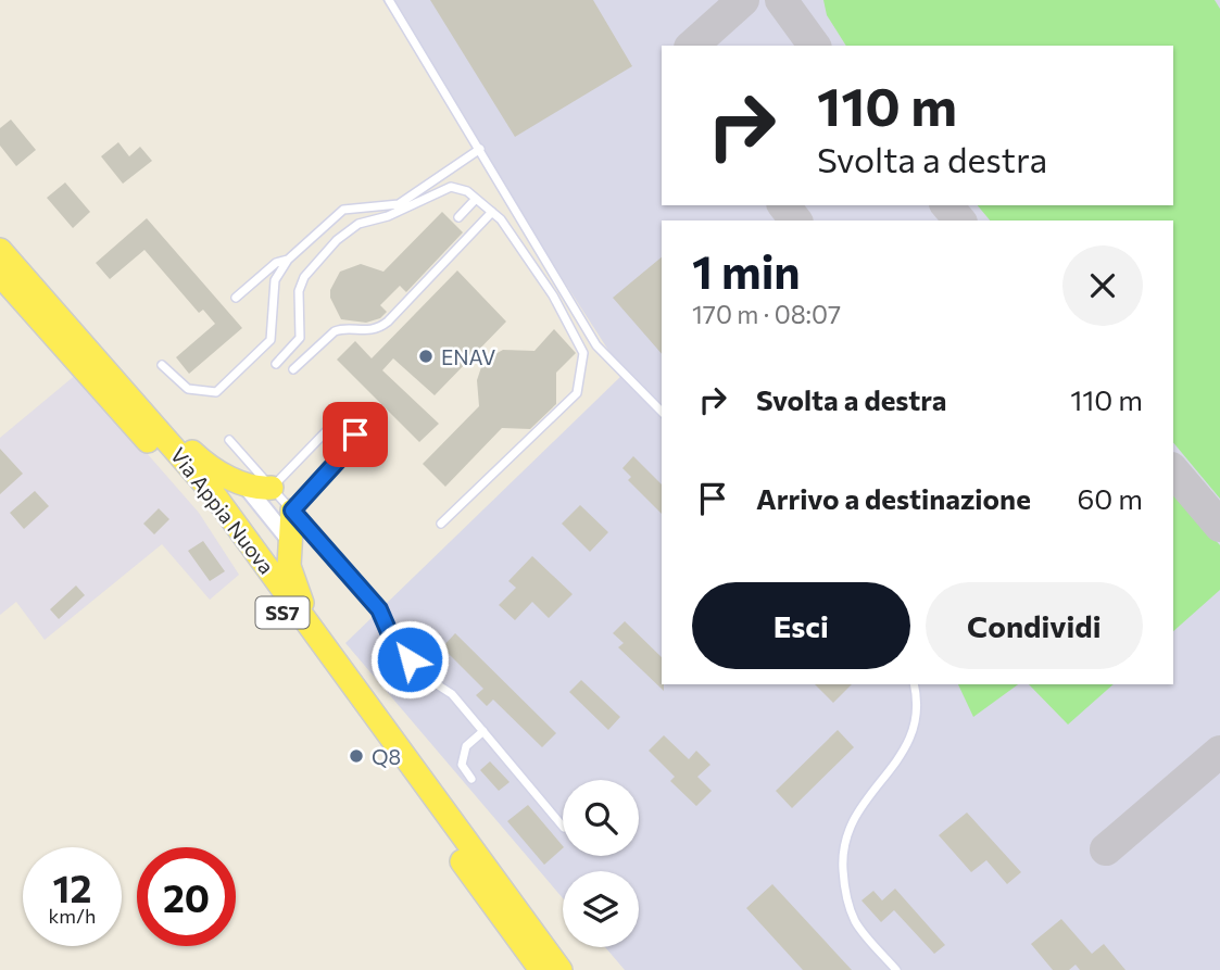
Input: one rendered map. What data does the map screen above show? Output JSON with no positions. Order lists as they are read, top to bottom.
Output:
{
  "streets": {
    "main road": ["Via Appia Nuova", "SS7"]
  },
  "places": ["ENAV", "Q8"],
  "page": {
    "turn": ["110 m", "Svolta a destra"],
    "heading": ["1 min", "170 m · 08:07"],
    "list": [
      {
        "name": "Svolta a destra",
        "value": "110 m"
      },
      {
        "name": "Arrivo a destinazione",
        "value": "60 m"
      }
    ],
    "buttons": ["Esci", "Condividi"],
    "speed": "12 km/h",
    "limit": "20"
  }
}
